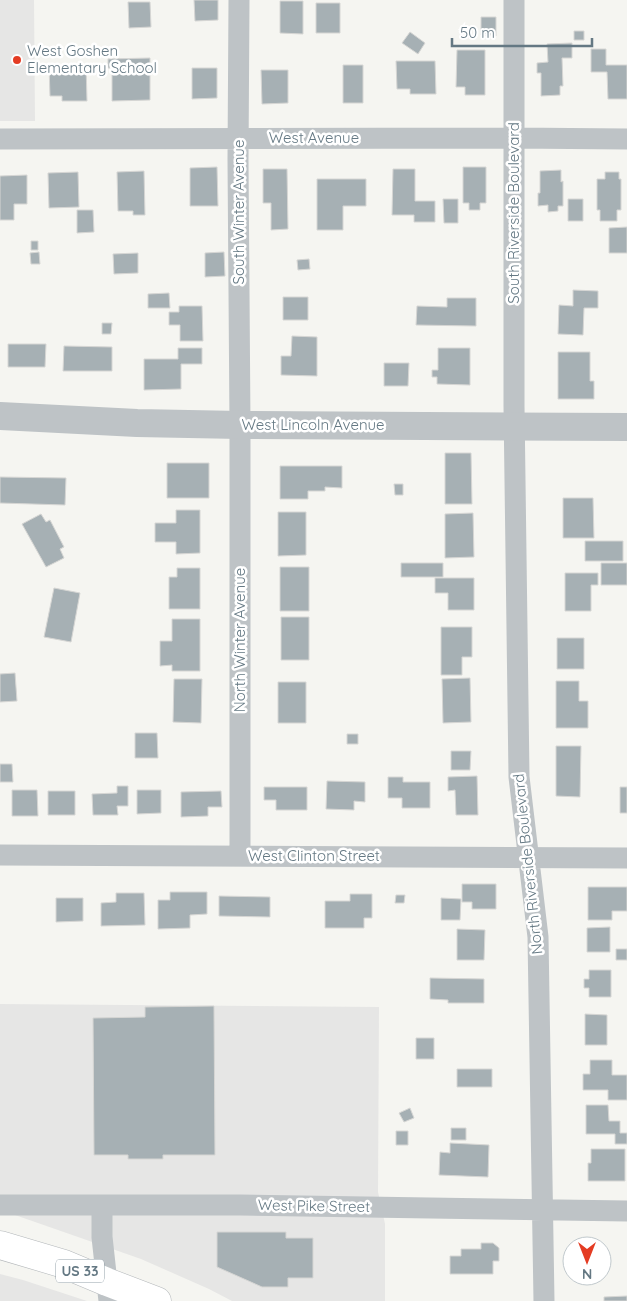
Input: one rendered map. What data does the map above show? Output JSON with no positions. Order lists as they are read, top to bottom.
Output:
{
  "streets": {
    "highway": ["US 33"],
    "street": [
      "West Avenue",
      "South Winter Avenue",
      "South Riverside Boulevard",
      "West Lincoln Avenue",
      "North Winter Avenue",
      "West Clinton Street",
      "North Riverside Boulevard",
      "West Pike Street"
    ]
  },
  "crossings": [
    ["West Avenue", "South Winter Avenue"],
    ["West Avenue", "South Riverside Boulevard"],
    ["South Winter Avenue", "West Lincoln Avenue"],
    ["South Winter Avenue", "North Winter Avenue"],
    ["South Riverside Boulevard", "West Lincoln Avenue"],
    ["South Riverside Boulevard", "North Riverside Boulevard"],
    ["West Lincoln Avenue", "North Winter Avenue"],
    ["West Lincoln Avenue", "North Riverside Boulevard"],
    ["North Winter Avenue", "West Clinton Street"],
    ["West Clinton Street", "North Riverside Boulevard"],
    ["North Riverside Boulevard", "West Pike Street"]
  ],
  "places": ["West Goshen Elementary School"],
  "scale_bar": "50 m",
  "north": "bottom"
}
